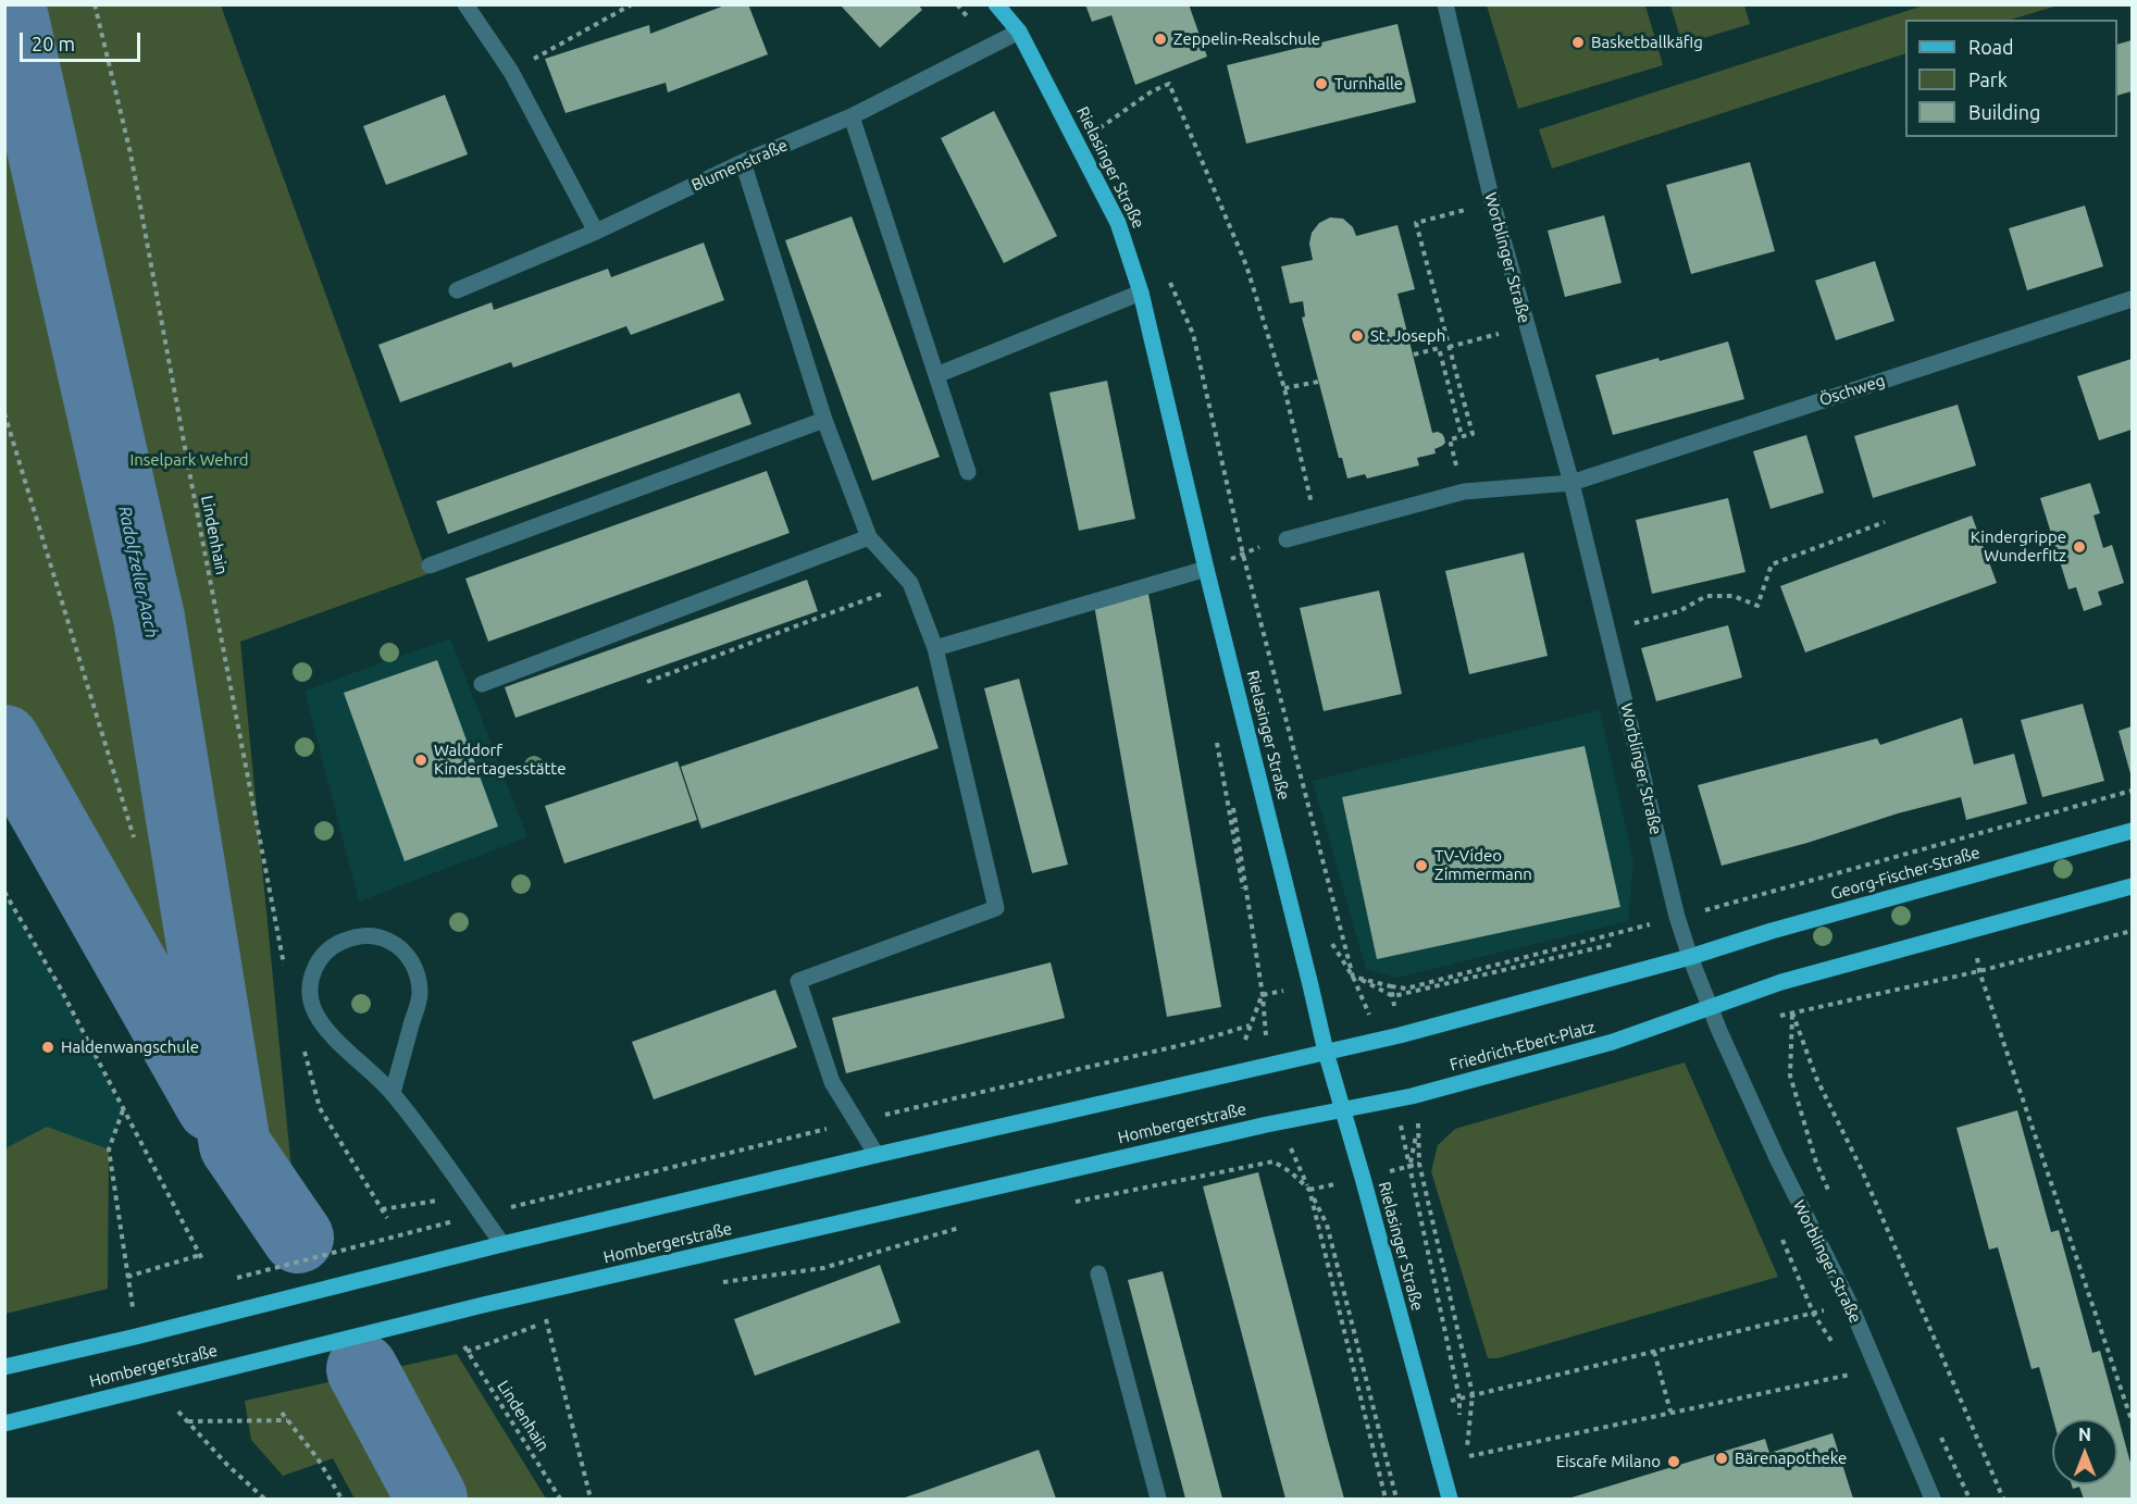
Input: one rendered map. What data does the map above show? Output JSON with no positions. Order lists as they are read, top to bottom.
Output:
{
  "streets": {
    "main road": [
      "Rielasinger Straße",
      "Georg-Fischer-Straße",
      "Friedrich-Ebert-Platz",
      "Hombergerstraße"
    ],
    "street": ["Blumenstraße", "Worblinger Straße", "Öschweg"],
    "path": ["Lindenhain"]
  },
  "crossings": [
    ["Blumenstraße", "Rielasinger Straße"],
    ["Rielasinger Straße", "Friedrich-Ebert-Platz"],
    ["Rielasinger Straße", "Hombergerstraße"],
    ["Worblinger Straße", "Öschweg"],
    ["Worblinger Straße", "Georg-Fischer-Straße"],
    ["Worblinger Straße", "Friedrich-Ebert-Platz"],
    ["Friedrich-Ebert-Platz", "Hombergerstraße"]
  ],
  "water": ["Radolfzeller Aach"],
  "parks": ["Inselpark Wehrd"],
  "places": [
    "Zeppelin-Realschule",
    "Basketballkäfig",
    "Turnhalle",
    "St. Joseph",
    "Kindergrippe Wunderfitz",
    "Walddorf Kindertagesstätte",
    "TV-Video Zimmermann",
    "Haldenwangschule",
    "Bärenapotheke",
    "Eiscafe Milano"
  ],
  "legend": ["Road", "Park", "Building"],
  "scale_bar": "20 m",
  "north": "top"
}
